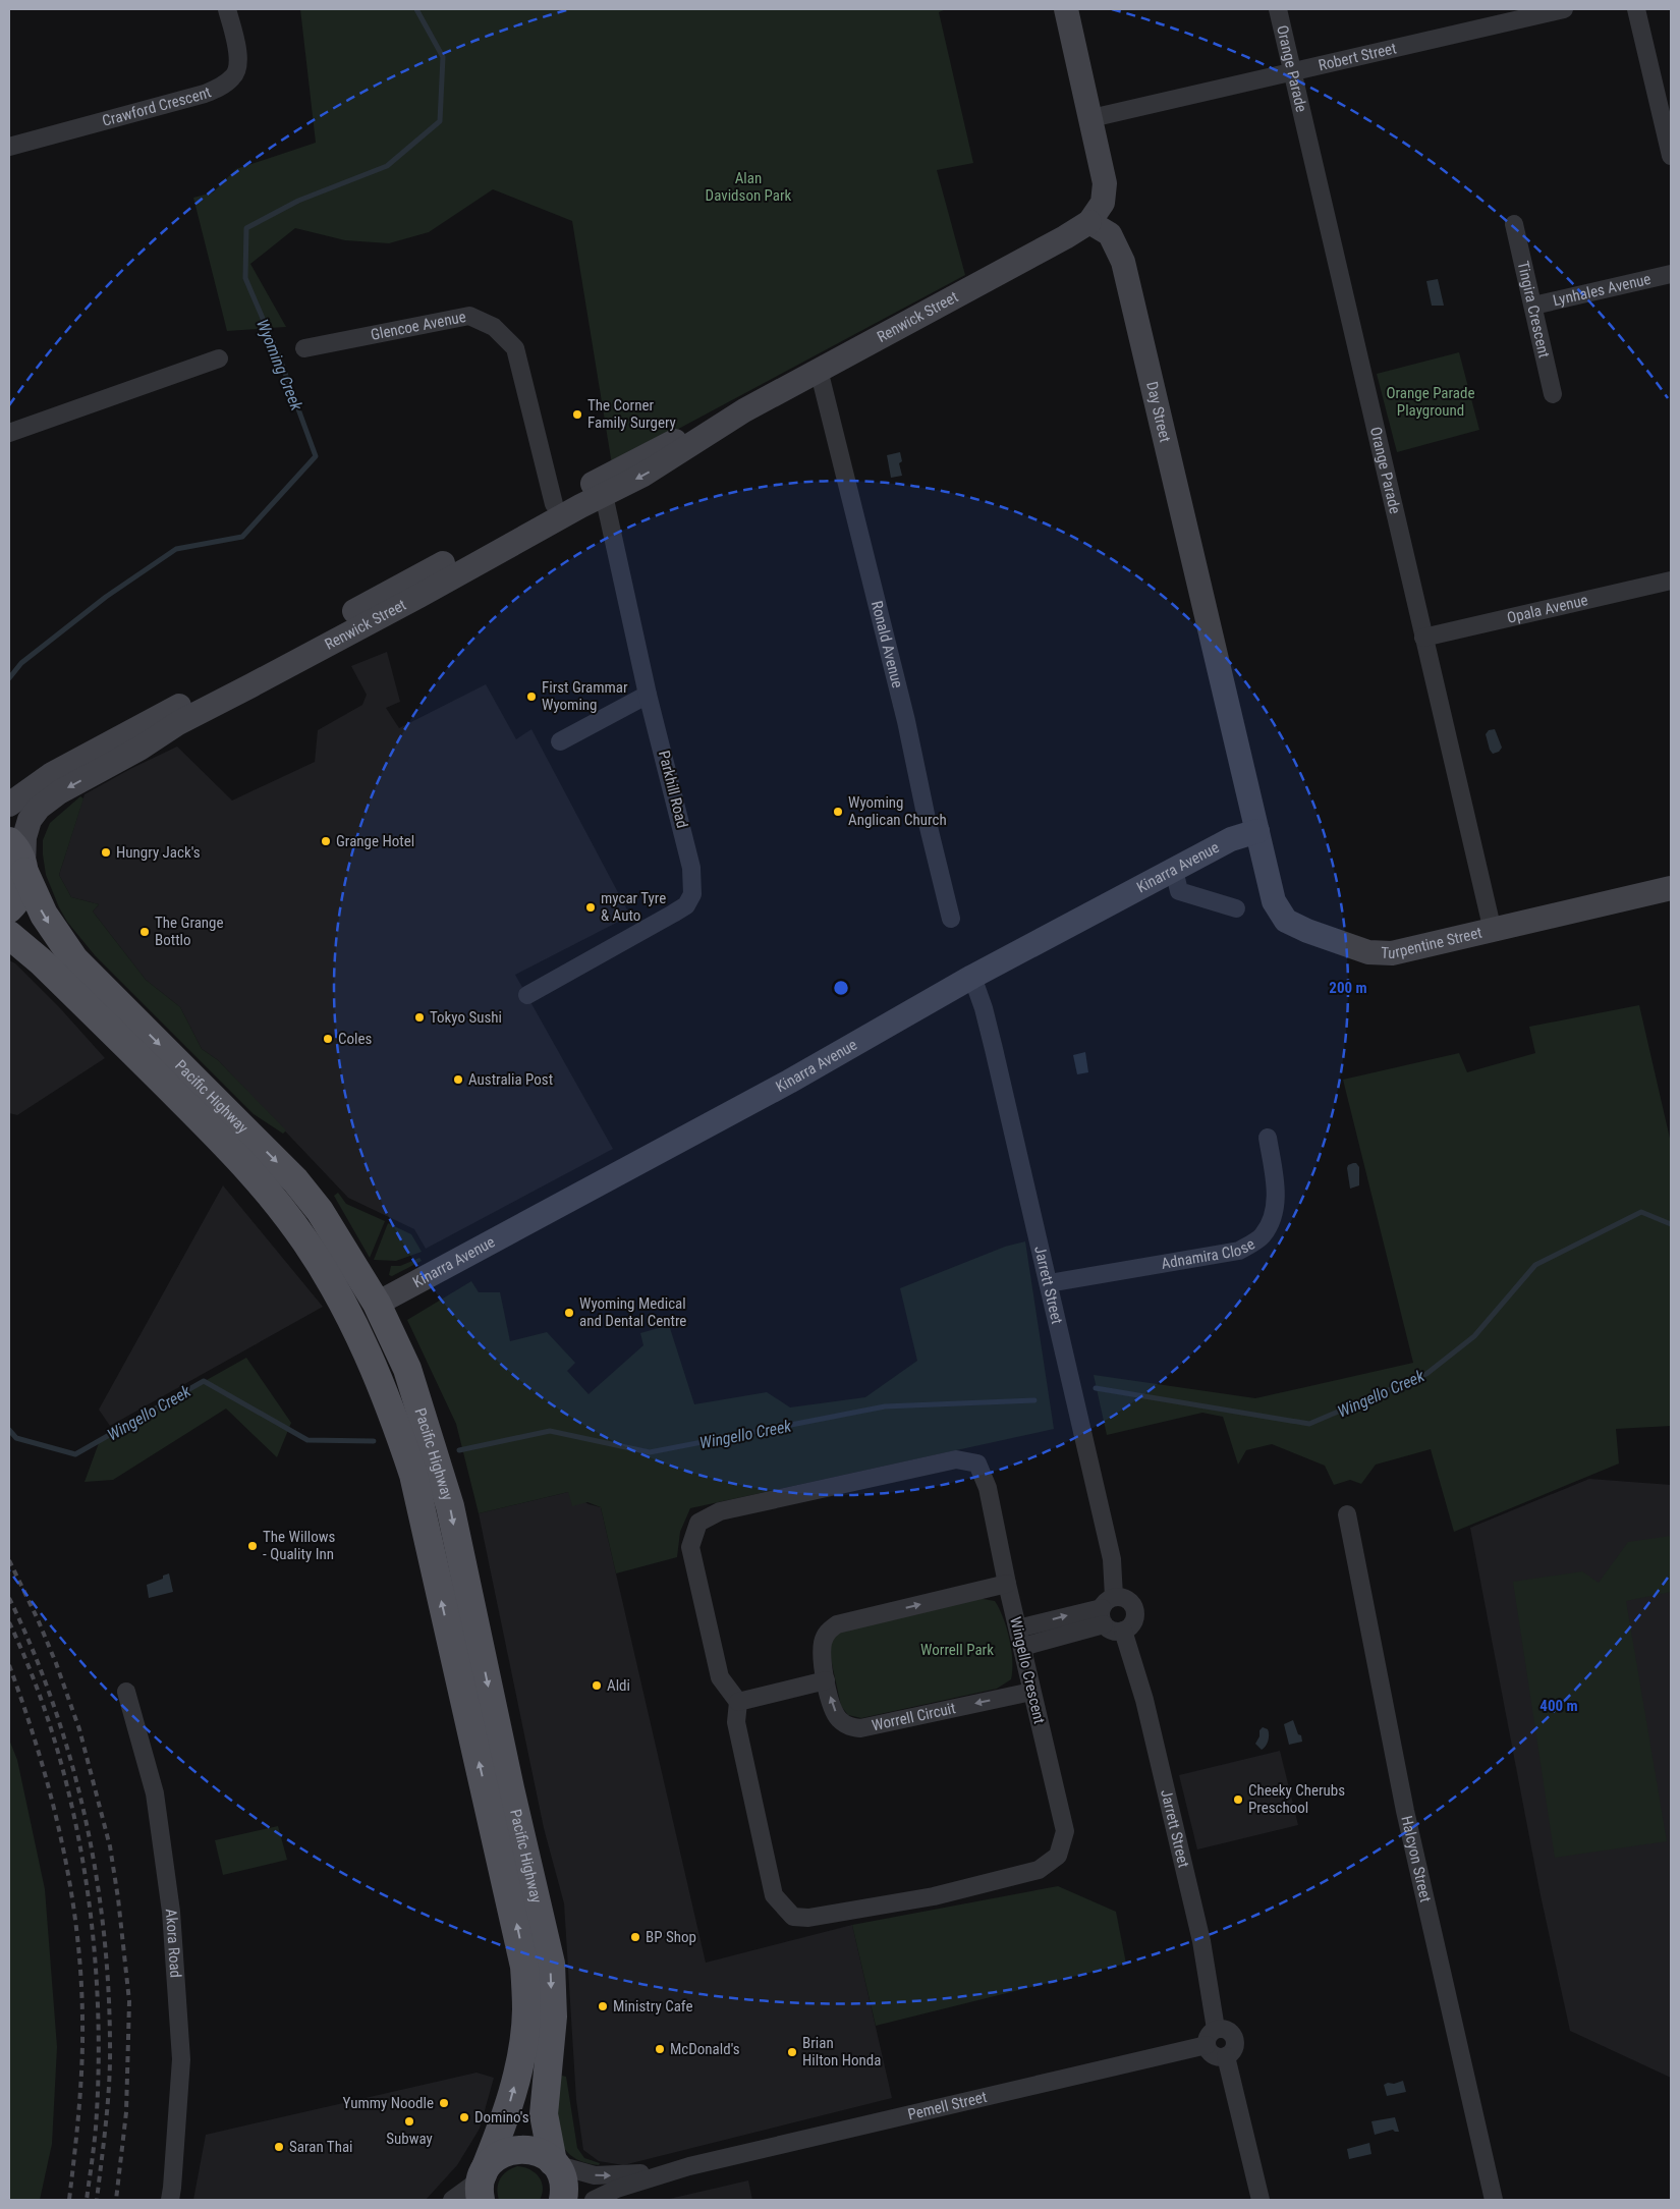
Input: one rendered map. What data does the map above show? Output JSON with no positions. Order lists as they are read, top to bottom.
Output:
{
  "streets": {
    "main road": ["Pacific Highway"],
    "street": [
      "Robert Street",
      "Orange Parade",
      "Crawford Crescent",
      "Lynhales Avenue",
      "Tingira Crescent",
      "Renwick Street",
      "Glencoe Avenue",
      "Day Street",
      "Opala Avenue",
      "Ronald Avenue",
      "Parkhill Road",
      "Kinarra Avenue",
      "Turpentine Street",
      "Adnamira Close",
      "Jarrett Street",
      "Wingello Crescent",
      "Worrell Circuit",
      "Halcyon Street",
      "Akora Road",
      "Pemell Street"
    ]
  },
  "crossings": [
    ["Robert Street", "Orange Parade"],
    ["Orange Parade", "Opala Avenue"],
    ["Orange Parade", "Turpentine Street"],
    ["Lynhales Avenue", "Tingira Crescent"],
    ["Renwick Street", "Glencoe Avenue"],
    ["Renwick Street", "Day Street"],
    ["Renwick Street", "Ronald Avenue"],
    ["Renwick Street", "Parkhill Road"],
    ["Renwick Street", "Pacific Highway"],
    ["Day Street", "Kinarra Avenue"],
    ["Day Street", "Turpentine Street"],
    ["Kinarra Avenue", "Turpentine Street"],
    ["Kinarra Avenue", "Pacific Highway"],
    ["Kinarra Avenue", "Jarrett Street"],
    ["Pacific Highway", "Pemell Street"],
    ["Adnamira Close", "Jarrett Street"],
    ["Jarrett Street", "Pemell Street"],
    ["Wingello Crescent", "Worrell Circuit"]
  ],
  "water": ["Wyoming Creek", "Wingello Creek"],
  "parks": ["Alan Davidson Park", "Orange Parade Playground", "Worrell Park"],
  "places": [
    "The Corner Family Surgery",
    "First Grammar Wyoming",
    "Wyoming Anglican Church",
    "Grange Hotel",
    "Hungry Jack's",
    "mycar Tyre & Auto",
    "The Grange Bottlo",
    "Tokyo Sushi",
    "Coles",
    "Australia Post",
    "Wyoming Medical and Dental Centre",
    "The Willows - Quality Inn",
    "Aldi",
    "Cheeky Cherubs Preschool",
    "BP Shop",
    "Ministry Cafe",
    "McDonald's",
    "Brian Hilton Honda",
    "Yummy Noodle",
    "Domino's",
    "Subway",
    "Saran Thai"
  ],
  "rings": ["200 m", "400 m"]
}
